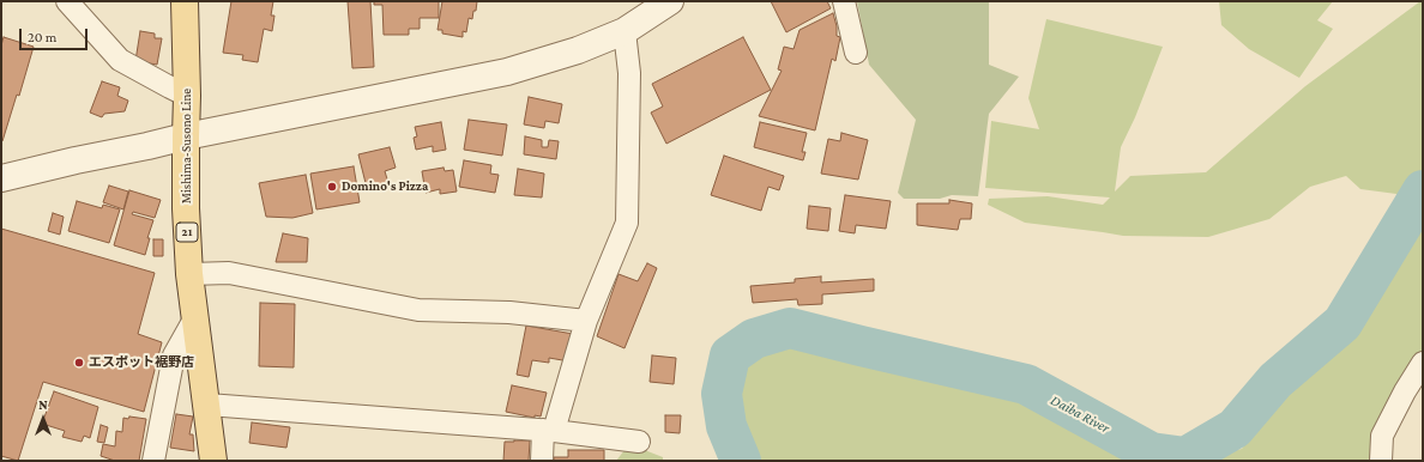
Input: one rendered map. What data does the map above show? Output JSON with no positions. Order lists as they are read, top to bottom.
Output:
{
  "streets": {
    "main road": ["Mishima-Susono Line", "21"]
  },
  "water": ["Daiba River"],
  "places": ["Domino's Pizza", "エスポット裾野店"],
  "scale_bar": "20 m",
  "north": "top"
}
